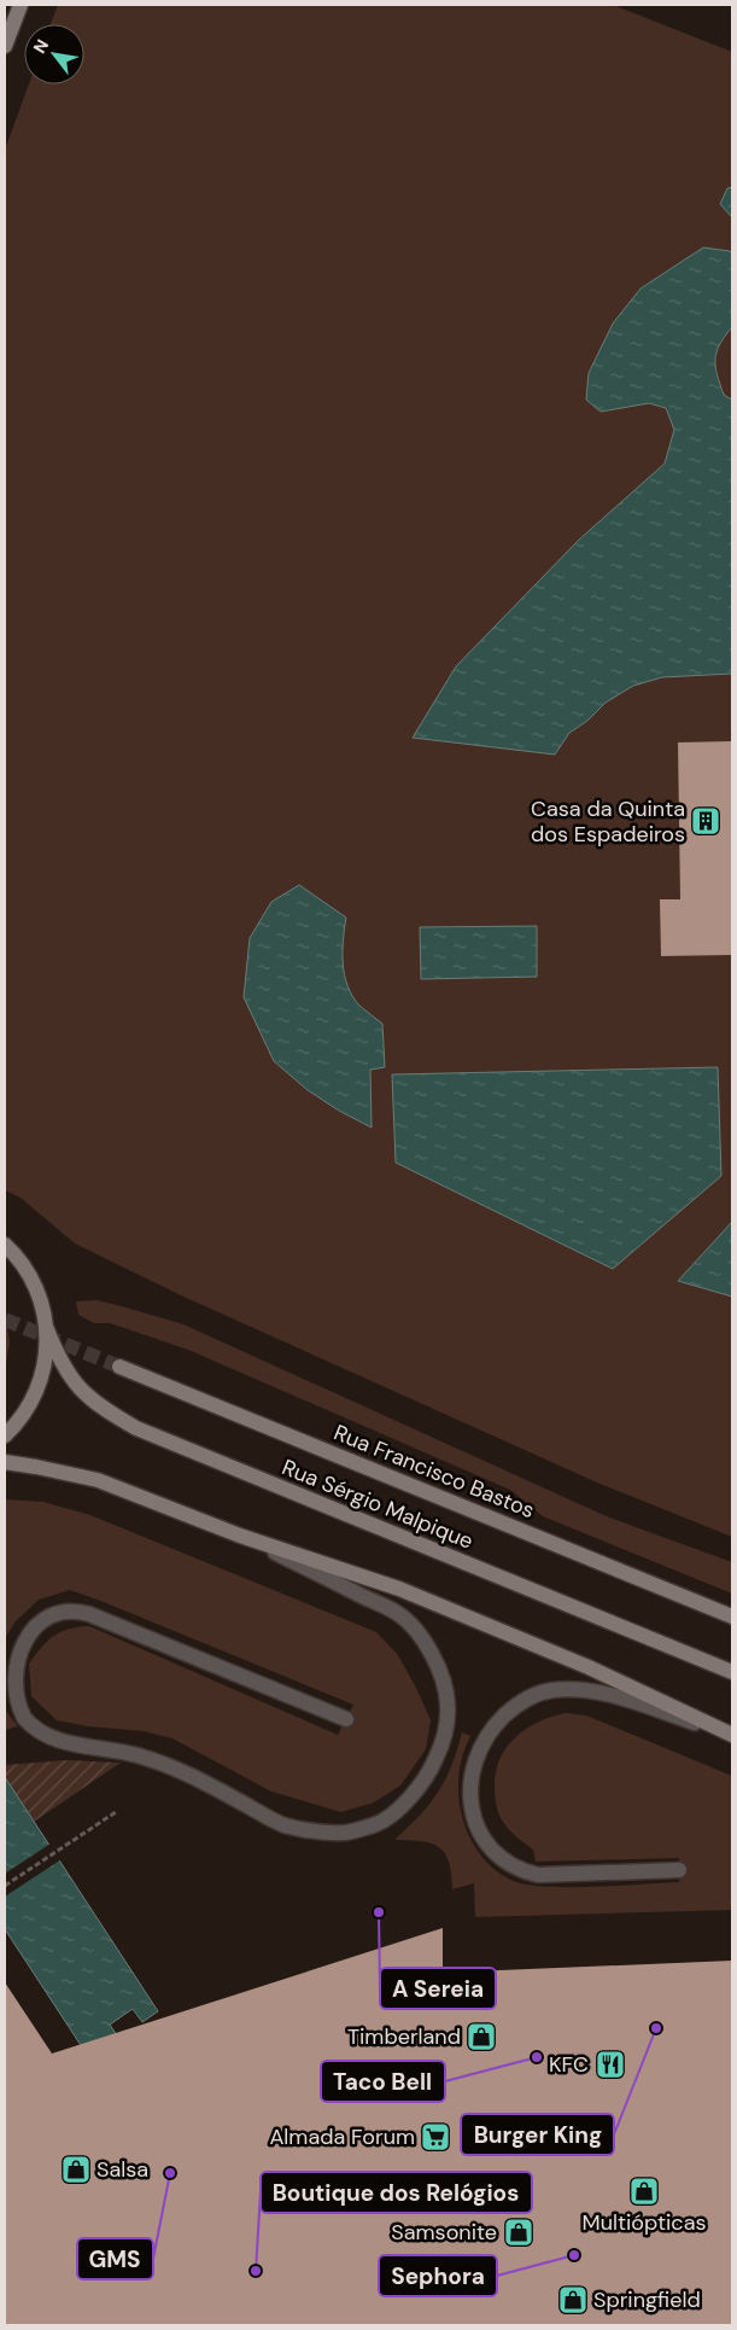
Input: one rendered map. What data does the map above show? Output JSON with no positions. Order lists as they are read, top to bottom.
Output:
{
  "streets": {
    "street": ["Rua Francisco Bastos", "Rua Sérgio Malpique"]
  },
  "places": {
    "building": ["Casa da Quinta dos Espadeiros"],
    "other": [
      "A Sereia",
      "Burger King",
      "Taco Bell",
      "GMS",
      "Sephora",
      "Boutique dos Relógios"
    ],
    "shop": [
      "Timberland",
      "Salsa",
      "Multiópticas",
      "Samsonite",
      "Springfield"
    ],
    "restaurant": ["KFC"],
    "supermarket": ["Almada Forum"]
  },
  "north": "top left"
}
